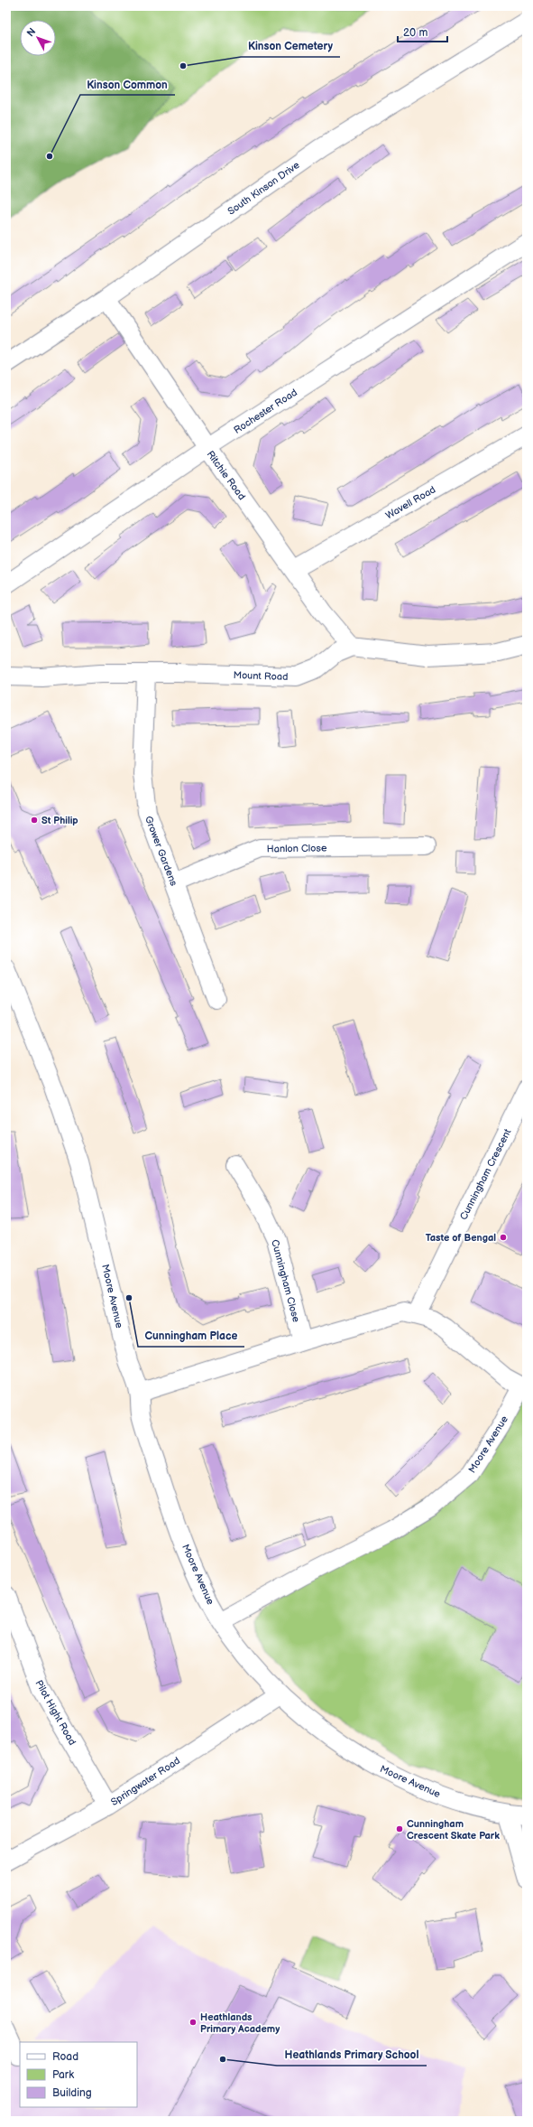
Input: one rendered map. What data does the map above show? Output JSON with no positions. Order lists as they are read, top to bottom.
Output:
{
  "streets": {
    "street": [
      "South Kinson Drive",
      "Rochester Road",
      "Ritchie Road",
      "Wavell Road",
      "Mount Road",
      "Hanlon Close",
      "Grower Gardens",
      "Cunningham Crescent",
      "Cunningham Close",
      "Moore Avenue",
      "Pilot Hight Road",
      "Springwater Road"
    ]
  },
  "crossings": [
    ["South Kinson Drive", "Ritchie Road"],
    ["Rochester Road", "Ritchie Road"],
    ["Ritchie Road", "Wavell Road"],
    ["Ritchie Road", "Mount Road"],
    ["Mount Road", "Grower Gardens"],
    ["Hanlon Close", "Grower Gardens"],
    ["Moore Avenue", "Springwater Road"],
    ["Pilot Hight Road", "Springwater Road"]
  ],
  "places": [
    "Kinson Cemetery",
    "Kinson Common",
    "St Philip",
    "Taste of Bengal",
    "Cunningham Place",
    "Cunningham Crescent Skate Park",
    "Heathlands Primary Academy",
    "Heathlands Primary School"
  ],
  "legend": ["Road", "Park", "Building"],
  "scale_bar": "20 m",
  "north": "top left"
}
